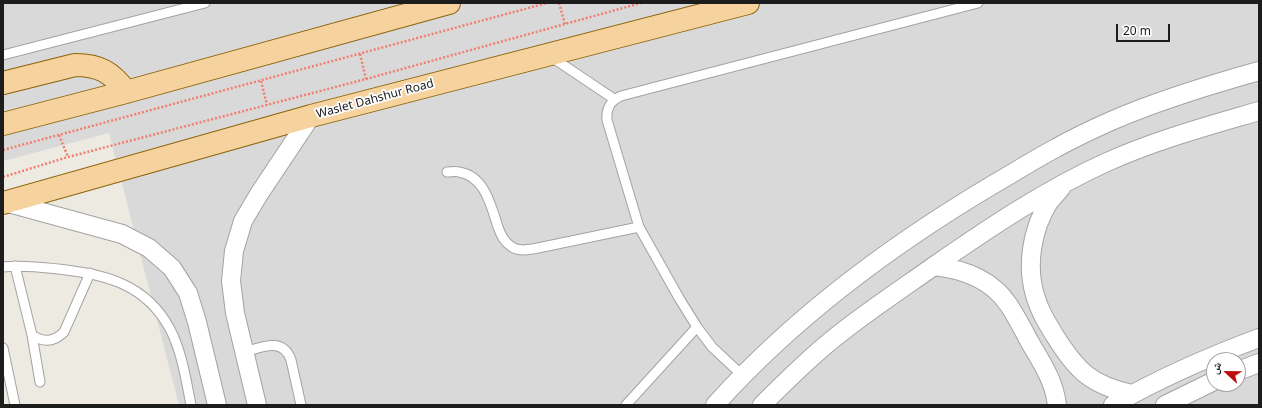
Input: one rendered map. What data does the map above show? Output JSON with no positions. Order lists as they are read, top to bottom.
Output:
{
  "streets": {
    "main road": ["Waslet Dahshur Road"]
  },
  "scale_bar": "20 m",
  "north": "left"
}
